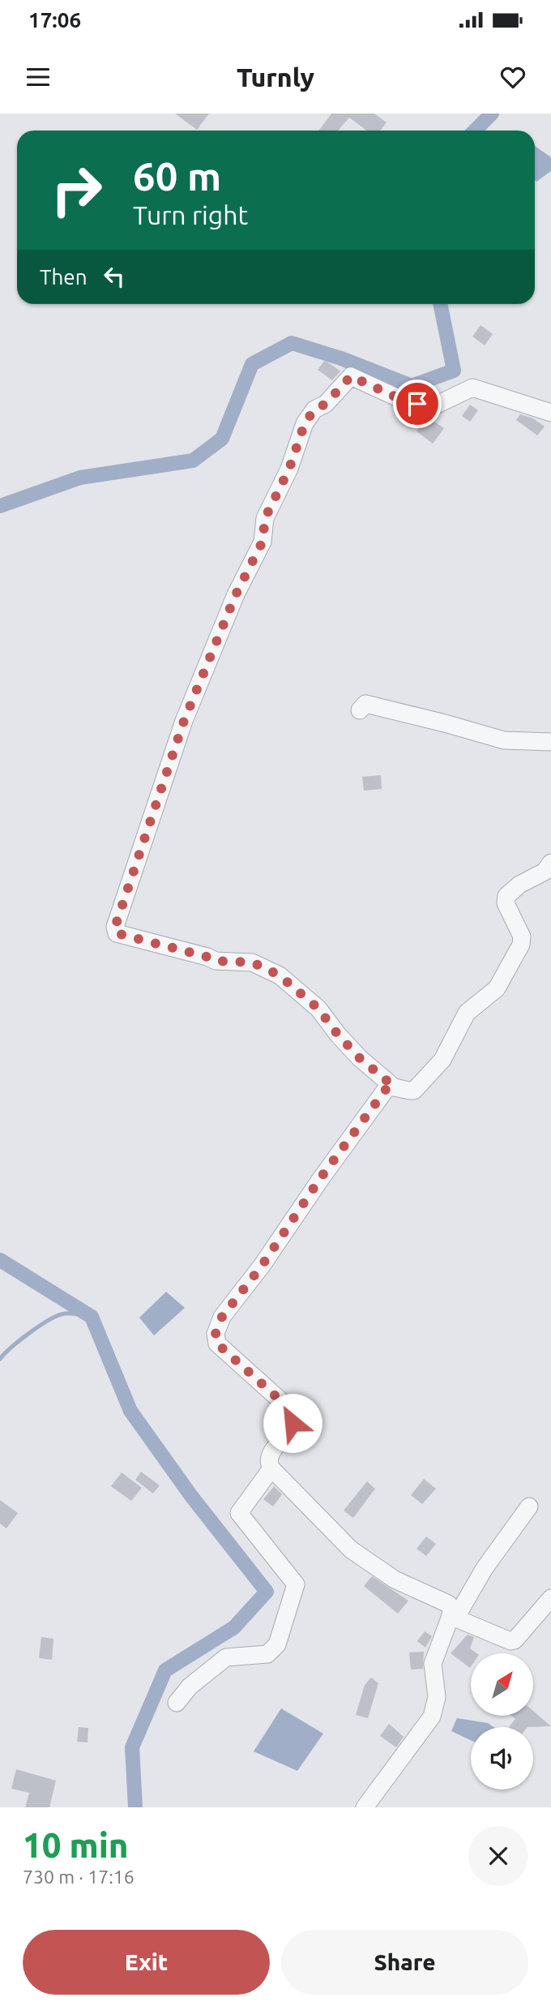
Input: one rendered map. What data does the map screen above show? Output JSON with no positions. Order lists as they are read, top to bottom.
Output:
{
  "north": "top right",
  "page": {
    "status": "17:06",
    "header": "Turnly",
    "turn": ["60 m", "Turn right"],
    "then": "Then",
    "heading": ["10 min", "730 m · 17:16"],
    "buttons": ["Exit", "Share"]
  }
}
